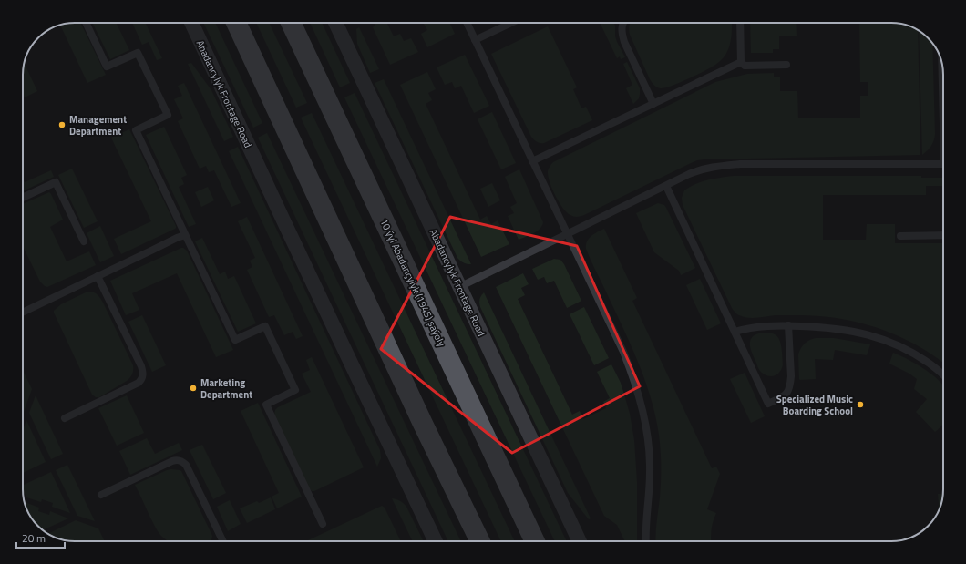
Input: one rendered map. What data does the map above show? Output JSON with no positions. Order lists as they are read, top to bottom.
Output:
{
  "streets": {
    "main road": ["10 ýyl Abadançylyk (1945) şaýoly"],
    "street": ["Abadancylyk Frontage Road"]
  },
  "places": ["Management Department", "Marketing Department", "Specialized Music Boarding School"],
  "scale_bar": "20 m"
}
